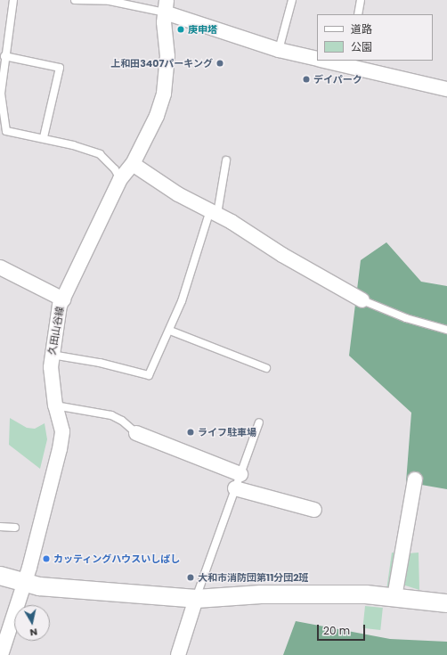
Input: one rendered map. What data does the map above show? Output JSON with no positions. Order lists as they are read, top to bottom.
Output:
{
  "streets": {
    "street": ["久田山谷線"]
  },
  "places": [
    "庚申塔",
    "上和田3407パーキング",
    "デイパーク",
    "ライフ駐車場",
    "カッティングハウスいしばし",
    "大和市消防団第11分団2班"
  ],
  "legend": ["道路", "公園"],
  "scale_bar": "20 m",
  "north": "bottom"
}
